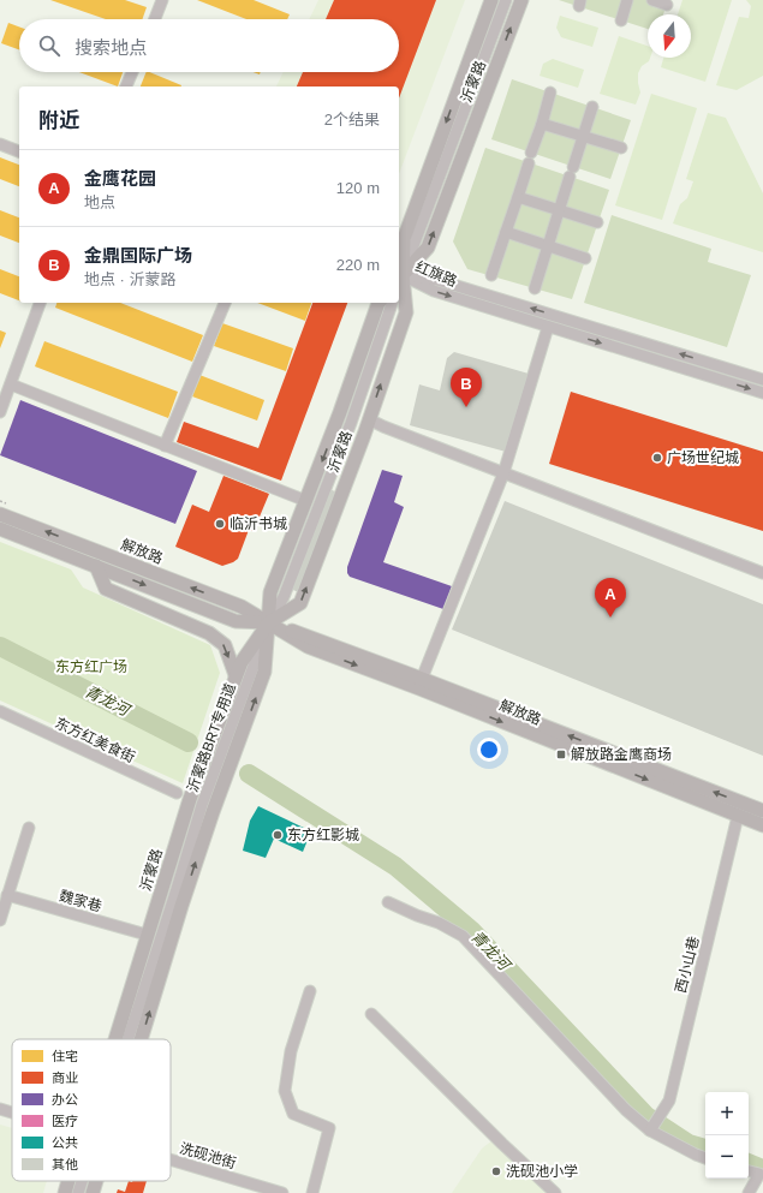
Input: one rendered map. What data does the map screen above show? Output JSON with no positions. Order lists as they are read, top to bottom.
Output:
{
  "streets": {
    "main road": ["沂蒙路", "解放路"],
    "street": [
      "红旗路",
      "沂蒙路BRT专用道",
      "东方红美食街",
      "魏家巷",
      "西小山巷",
      "洗砚池街"
    ]
  },
  "crossings": [
    ["沂蒙路", "红旗路"],
    ["沂蒙路", "解放路"],
    ["沂蒙路", "沂蒙路BRT专用道"],
    ["沂蒙路", "魏家巷"],
    ["解放路", "沂蒙路BRT专用道"],
    ["解放路", "西小山巷"]
  ],
  "water": ["青龙河"],
  "parks": ["东方红广场"],
  "places": {
    "other": [
      "广场世纪城",
      "临沂书城",
      "东方红影城",
      "洗砚池小学"
    ],
    "transit": ["解放路金鹰商场"]
  },
  "legend": [
    "住宅",
    "商业",
    "办公",
    "医疗",
    "公共",
    "其他"
  ],
  "north": "bottom",
  "page": {
    "search": "搜索地点",
    "heading": ["附近", "2个结果"],
    "list": [
      {
        "mark": "A",
        "name": "金鹰花园",
        "note": "地点",
        "value": "120 m"
      },
      {
        "mark": "B",
        "name": "金鼎国际广场",
        "note": "地点 · 沂蒙路",
        "value": "220 m"
      }
    ],
    "pins": ["B", "A"],
    "map_buttons": ["+", "−"]
  }
}
